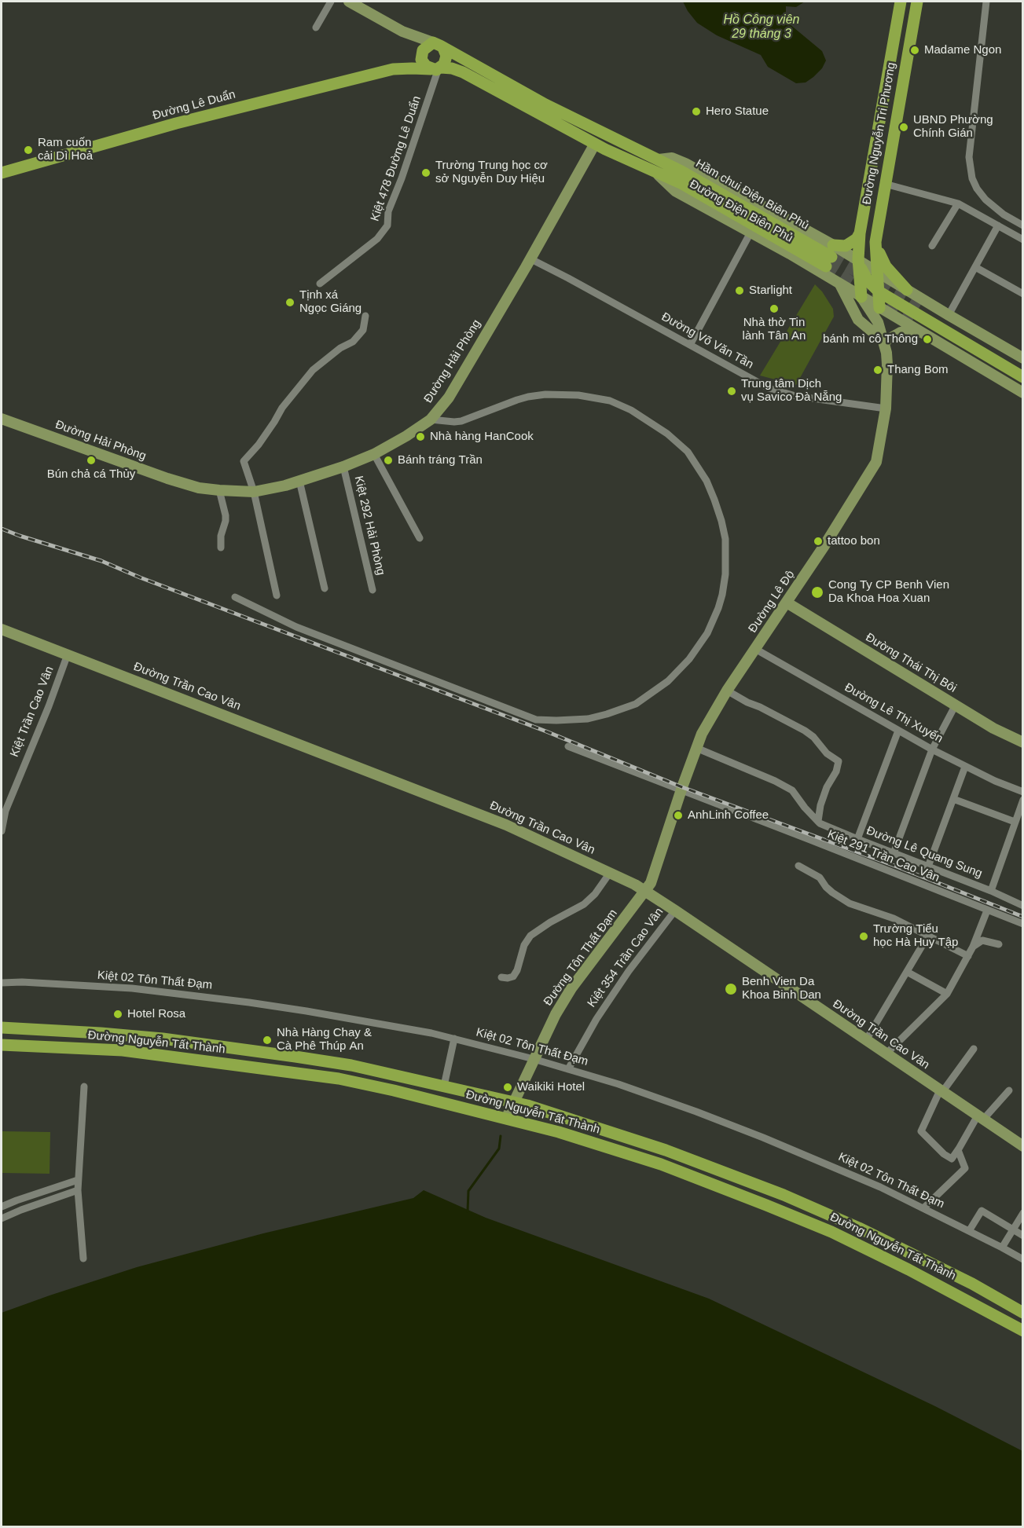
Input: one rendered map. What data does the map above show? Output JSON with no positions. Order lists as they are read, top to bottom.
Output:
{
  "streets": {
    "main road": [
      "Đường Lê Duẩn",
      "Đường Nguyễn Tri Phương",
      "Hầm chui Điện Biên Phủ",
      "Đường Điện Biên Phủ",
      "Đường Nguyễn Tất Thành"
    ],
    "street": [
      "Kiệt 478 Đường Lê Duẩn",
      "Đường Võ Văn Tần",
      "Đường Hải Phòng",
      "Kiệt 292 Hải Phòng",
      "Đường Lê Độ",
      "Đường Thái Thị Bôi",
      "Đường Trần Cao Vân",
      "Kiệt Trần Cao Vân",
      "Đường Lê Thị Xuyến",
      "Đường Lê Quang Sung",
      "Kiệt 291 Trần Cao Vân",
      "Đường Tôn Thất Đạm",
      "Kiệt 354 Trần Cao Vân",
      "Kiệt 02 Tôn Thất Đạm"
    ]
  },
  "crossings": [
    ["Đường Lê Duẩn", "Kiệt 478 Đường Lê Duẩn"],
    ["Đường Lê Duẩn", "Hầm chui Điện Biên Phủ"],
    ["Đường Lê Duẩn", "Đường Điện Biên Phủ"],
    ["Đường Nguyễn Tri Phương", "Đường Điện Biên Phủ"],
    ["Đường Nguyễn Tri Phương", "Đường Lê Độ"],
    ["Kiệt 478 Đường Lê Duẩn", "Đường Điện Biên Phủ"],
    ["Đường Điện Biên Phủ", "Đường Hải Phòng"],
    ["Đường Điện Biên Phủ", "Đường Lê Độ"],
    ["Đường Võ Văn Tần", "Đường Hải Phòng"],
    ["Đường Võ Văn Tần", "Đường Lê Độ"],
    ["Đường Hải Phòng", "Kiệt 292 Hải Phòng"],
    ["Đường Lê Độ", "Đường Thái Thị Bôi"],
    ["Đường Lê Độ", "Đường Trần Cao Vân"],
    ["Đường Lê Độ", "Đường Lê Thị Xuyến"],
    ["Đường Lê Độ", "Đường Lê Quang Sung"],
    ["Đường Lê Độ", "Kiệt 291 Trần Cao Vân"],
    ["Đường Lê Độ", "Đường Tôn Thất Đạm"],
    ["Đường Trần Cao Vân", "Kiệt Trần Cao Vân"],
    ["Đường Trần Cao Vân", "Đường Tôn Thất Đạm"],
    ["Đường Trần Cao Vân", "Kiệt 354 Trần Cao Vân"],
    ["Đường Tôn Thất Đạm", "Kiệt 02 Tôn Thất Đạm"],
    ["Đường Tôn Thất Đạm", "Đường Nguyễn Tất Thành"],
    ["Kiệt 354 Trần Cao Vân", "Kiệt 02 Tôn Thất Đạm"]
  ],
  "water": ["Hồ Công viên 29 tháng 3"],
  "places": [
    "Madame Ngon",
    "Hero Statue",
    "UBND Phường Chính Gián",
    "Ram cuốn cải Dì Hoả",
    "Trường Trung học cơ sở Nguyễn Duy Hiệu",
    "Starlight",
    "Tịnh xá Ngọc Giáng",
    "Nhà thờ Tin lành Tân An",
    "bánh mì cô Thông",
    "Thang Bom",
    "Trung tâm Dịch vụ Savico Đà Nẵng",
    "Nhà hàng HanCook",
    "Bún chả cá Thủy",
    "Bánh tráng Trần",
    "tattoo bon",
    "Cong Ty CP Benh Vien Da Khoa Hoa Xuan",
    "AnhLinh Coffee",
    "Trường Tiểu học Hà Huy Tập",
    "Benh Vien Da Khoa Binh Dan",
    "Hotel Rosa",
    "Nhà Hàng Chay & Cà Phê Thúp An",
    "Waikiki Hotel"
  ]
}
